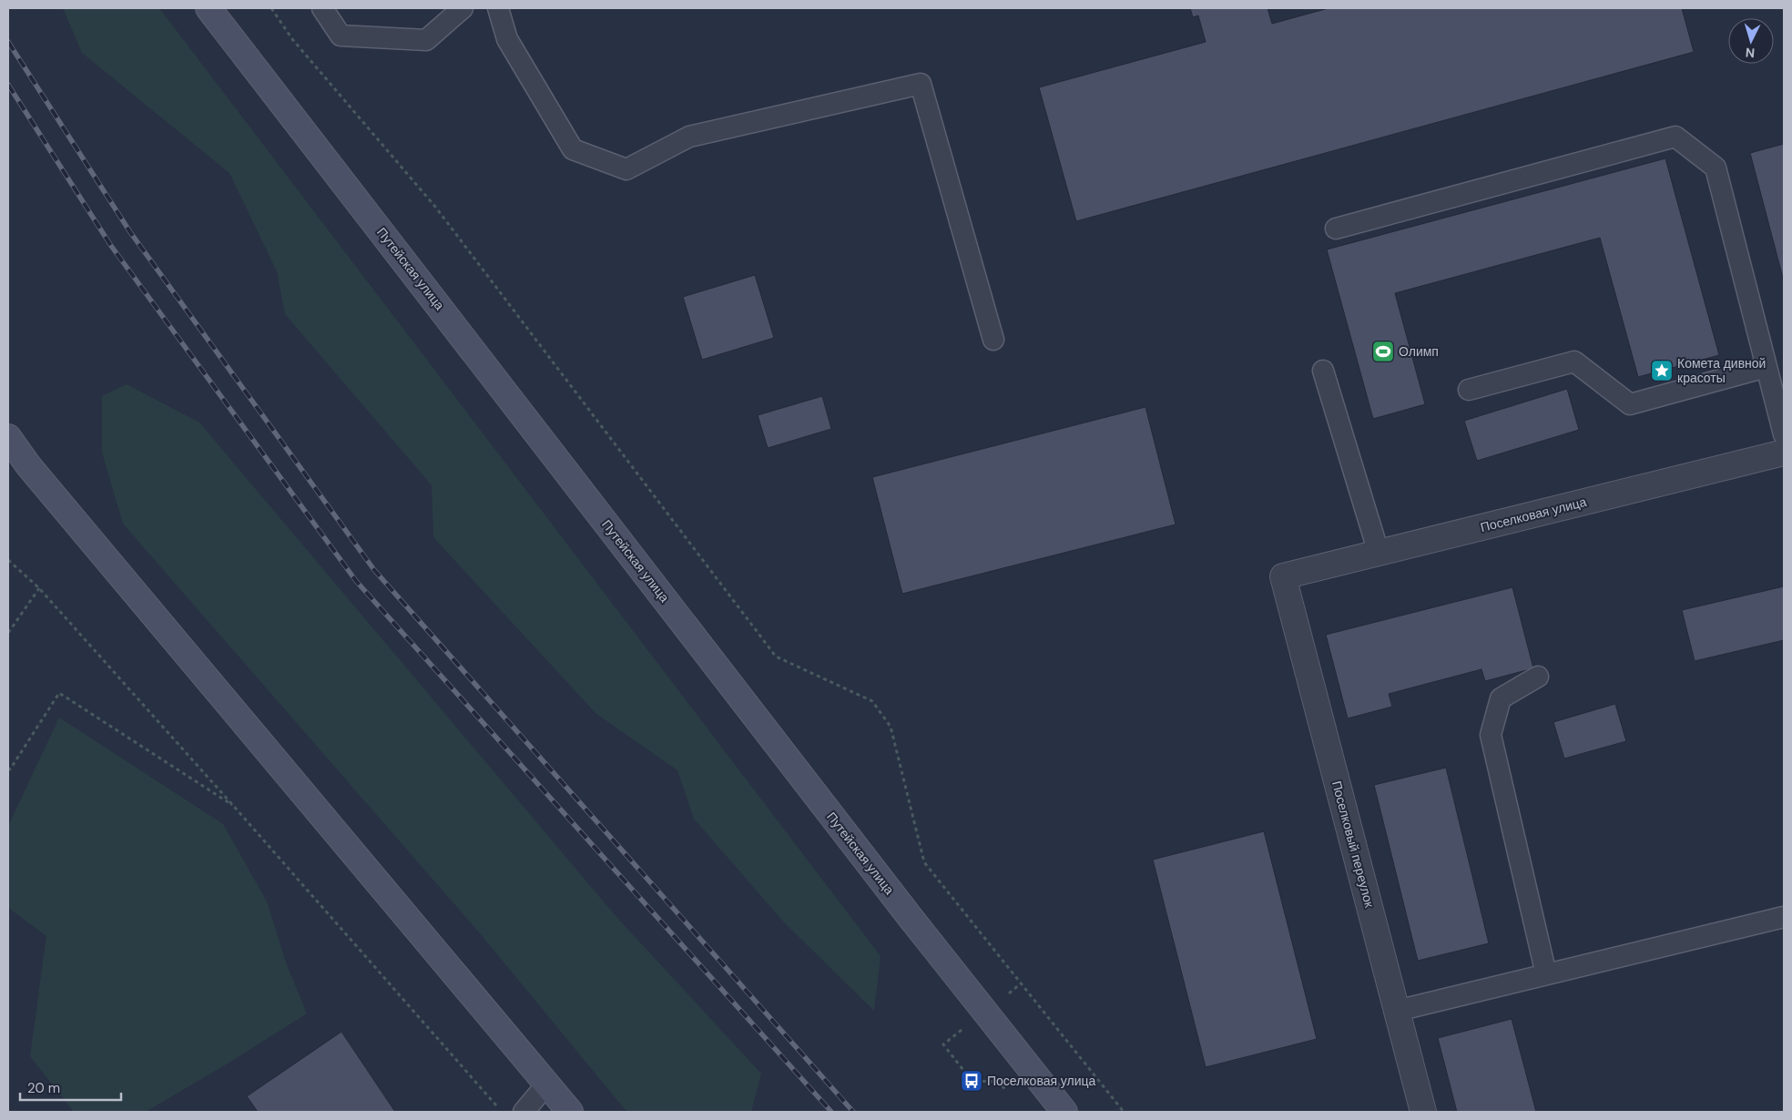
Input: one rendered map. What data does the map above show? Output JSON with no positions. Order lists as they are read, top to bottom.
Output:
{
  "streets": {
    "main road": ["Путейская улица"],
    "street": ["Поселковая улица", "Поселковый переулок"]
  },
  "crossings": [
    ["Поселковая улица", "Поселковый переулок"]
  ],
  "places": {
    "sports": ["Олимп"],
    "place": ["Комета дивной красоты"],
    "bus stop": ["Поселковая улица"]
  },
  "scale_bar": "20 m",
  "north": "bottom"
}
